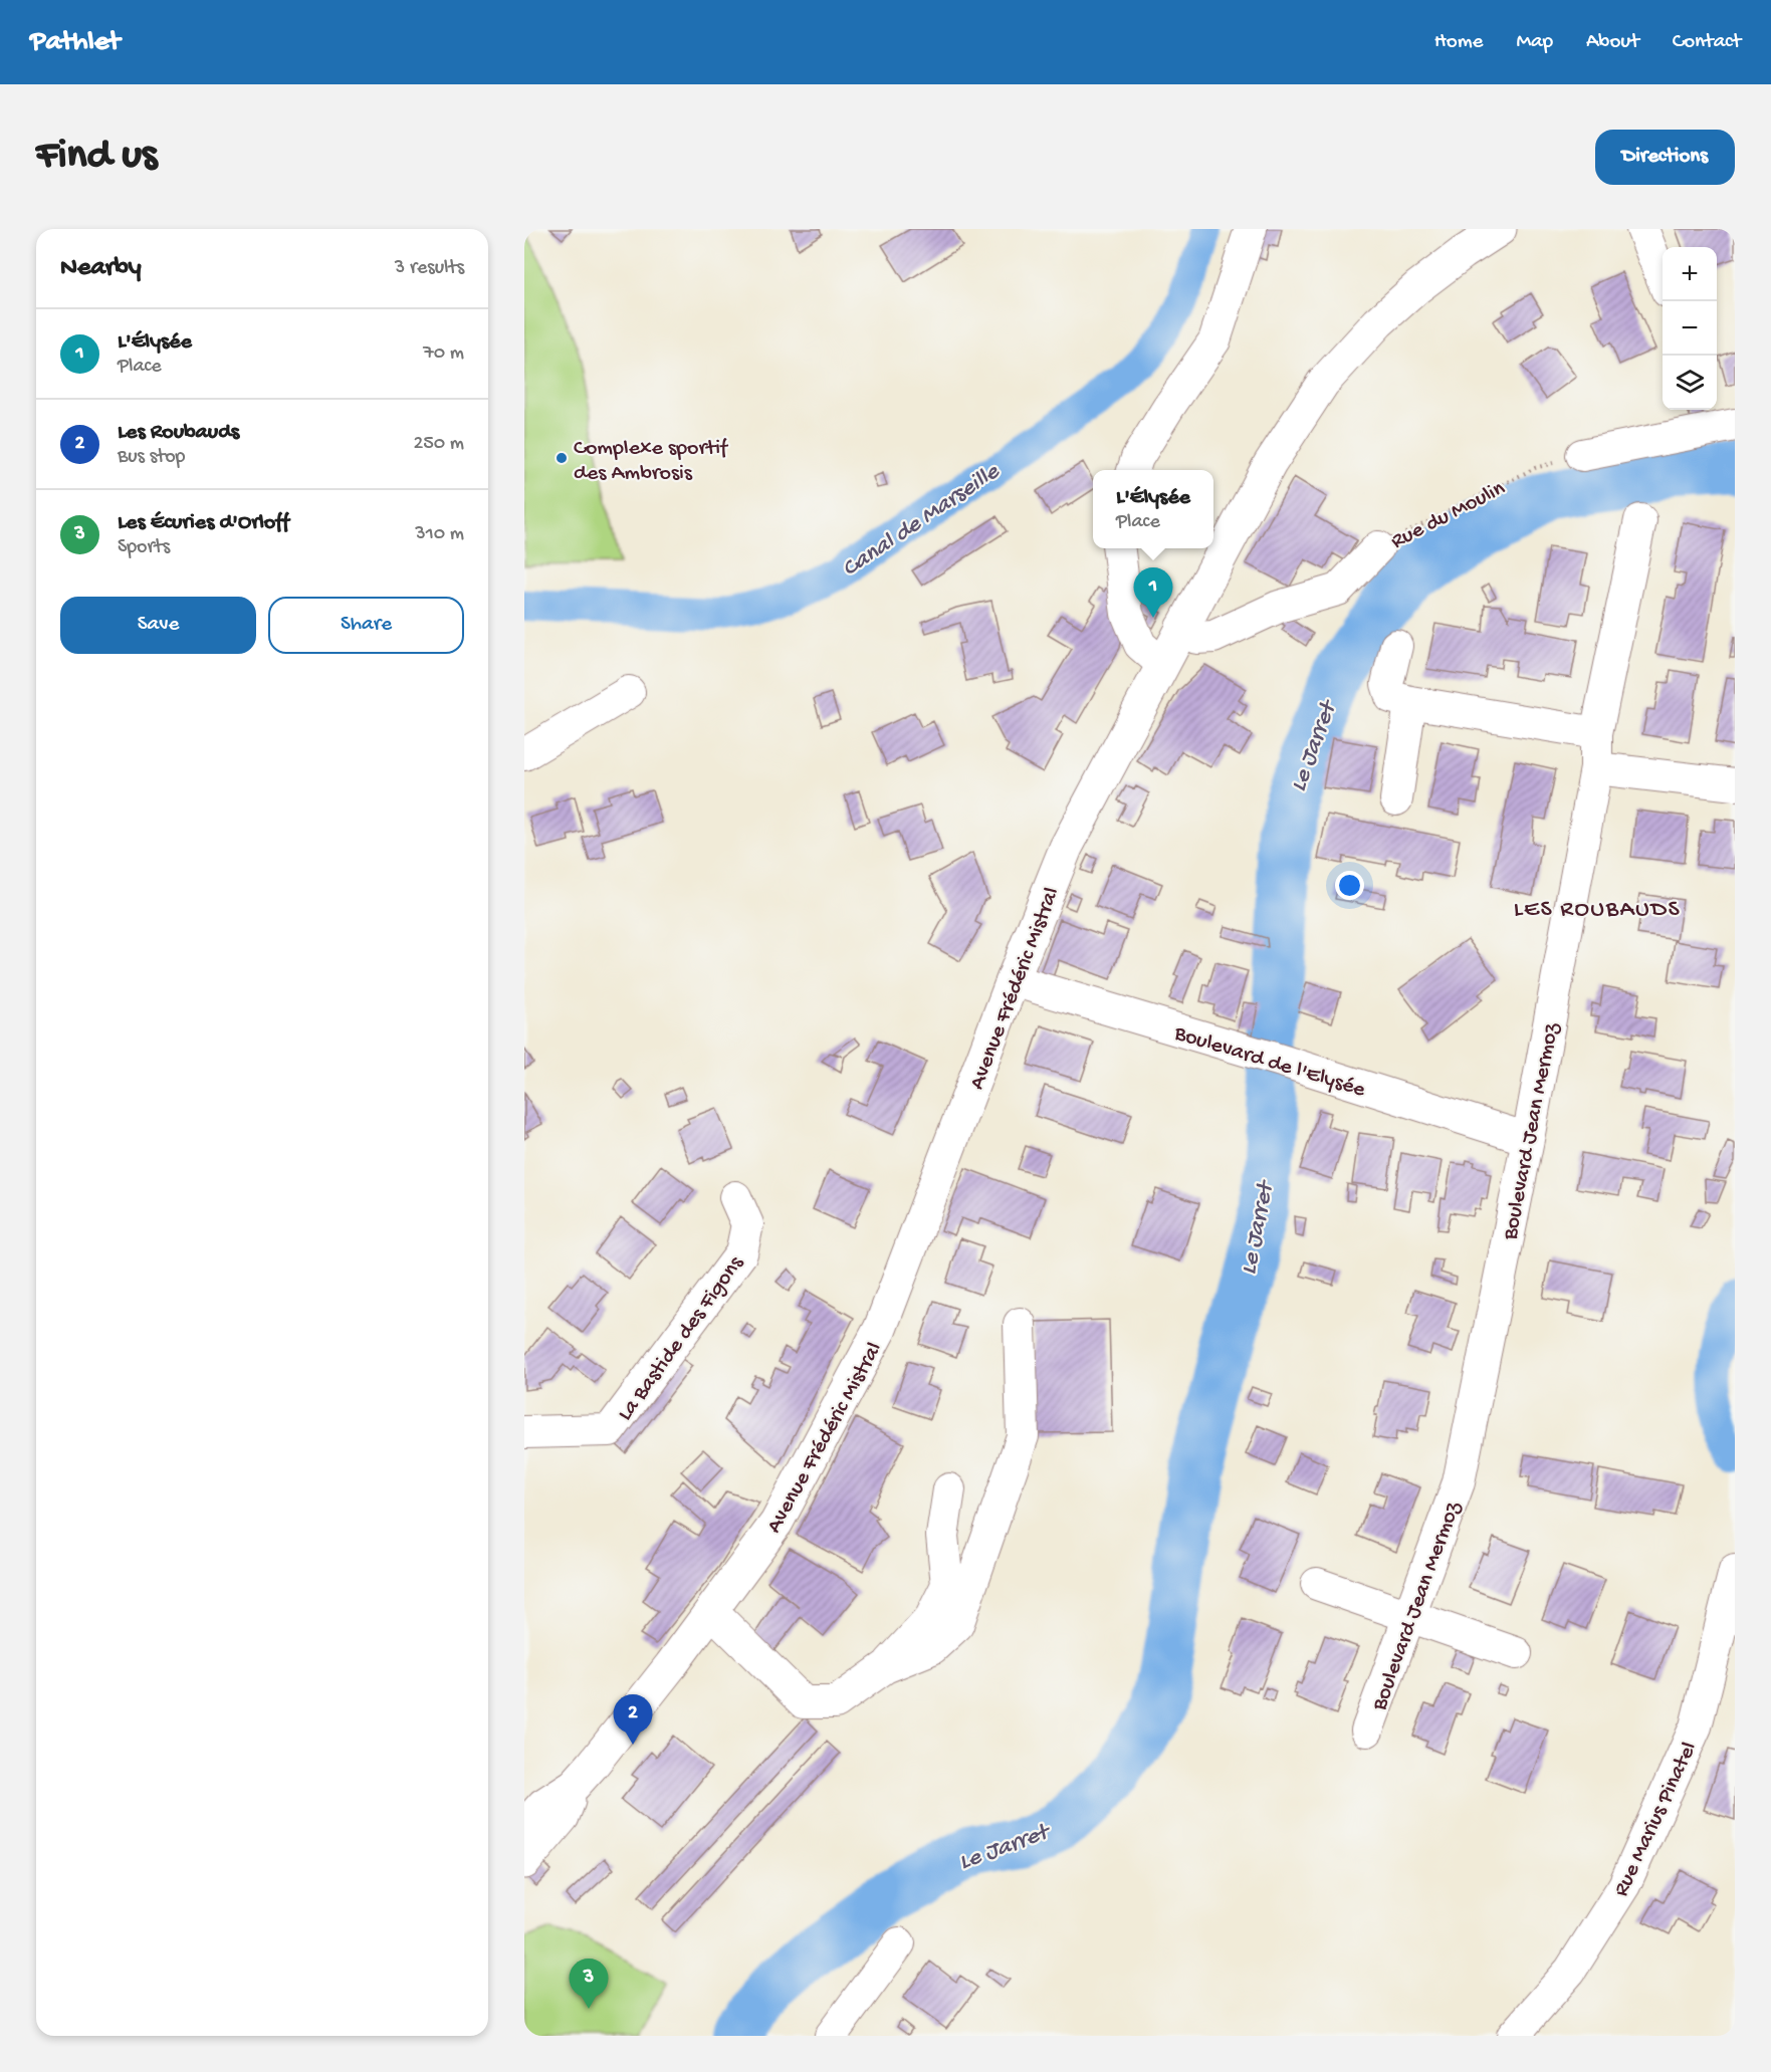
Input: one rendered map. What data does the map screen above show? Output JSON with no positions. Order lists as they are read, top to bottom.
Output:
{
  "streets": {
    "main road": ["Avenue Frédéric Mistral"],
    "street": [
      "Rue du Moulin",
      "Boulevard de l'Elysée",
      "Boulevard Jean Mermoz",
      "La Bastide des Figons",
      "Rue Marius Pinatel"
    ]
  },
  "crossings": [
    ["Rue du Moulin", "Avenue Frédéric Mistral"],
    ["Avenue Frédéric Mistral", "Boulevard de l'Elysée"],
    ["Boulevard de l'Elysée", "Boulevard Jean Mermoz"]
  ],
  "districts": ["LES ROUBAUDS"],
  "water": ["Canal de Marseille", "Le Jarret"],
  "places": ["Complexe sportif des Ambrosis"],
  "page": {
    "header": "Pathlet",
    "nav": [
      "Home",
      "Map",
      "About",
      "Contact"
    ],
    "buttons": [
      "Directions",
      ["Save", "Share"]
    ],
    "title": "Find us",
    "heading": ["Nearby", "3 results"],
    "map_buttons": ["+", "−"],
    "list": [
      {
        "mark": "1",
        "name": "L'Élysée",
        "note": "Place",
        "value": "70 m"
      },
      {
        "mark": "2",
        "name": "Les Roubauds",
        "note": "Bus stop",
        "value": "250 m"
      },
      {
        "mark": "3",
        "name": "Les Écuries d'Orloff",
        "note": "Sports",
        "value": "310 m"
      }
    ],
    "popup": ["L'Élysée", "Place"],
    "pins": ["1", "2", "3"]
  }
}
